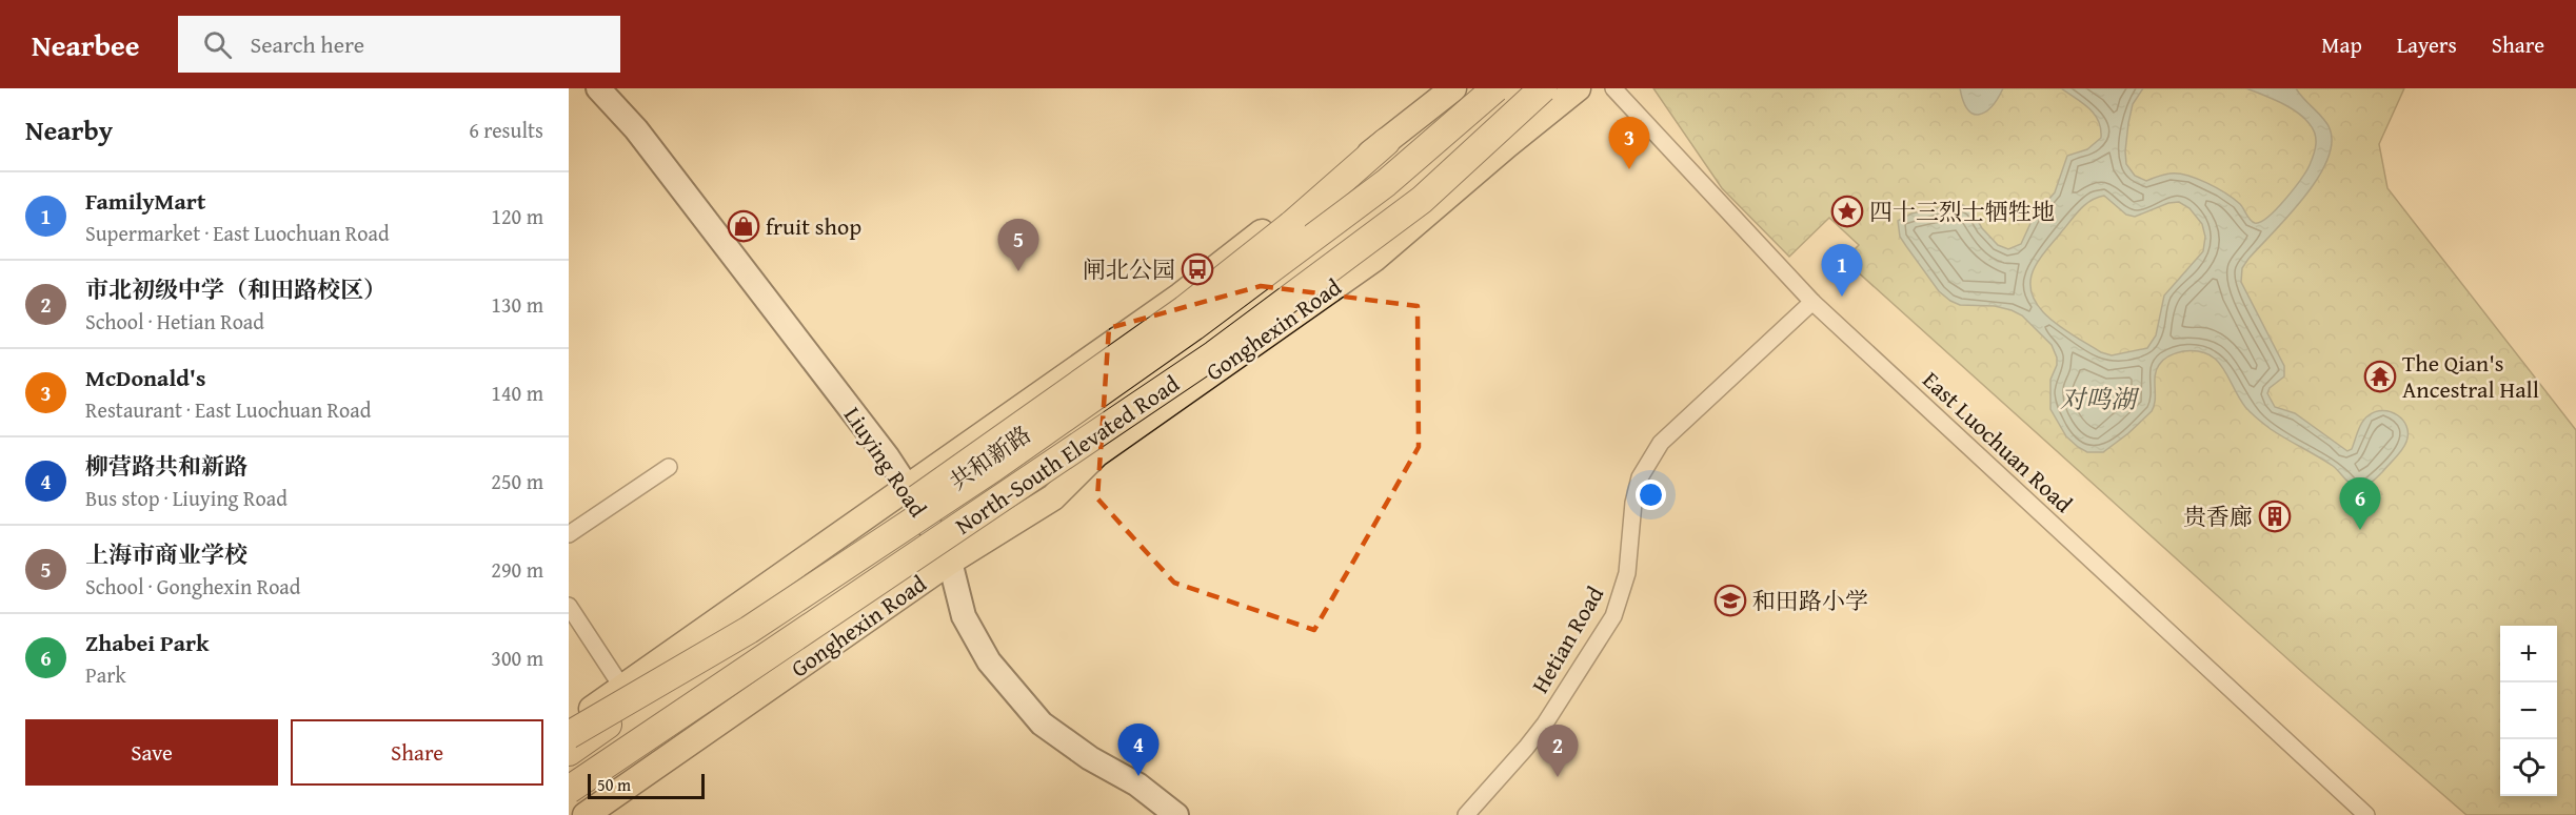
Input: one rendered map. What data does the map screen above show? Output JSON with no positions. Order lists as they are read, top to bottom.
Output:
{
  "streets": {
    "highway": ["North-South Elevated Road"],
    "main road": ["Gonghexin Road", "共和新路", "Liuying Road"],
    "street": ["East Luochuan Road", "Hetian Road"]
  },
  "crossings": [
    ["Gonghexin Road", "Liuying Road"],
    ["East Luochuan Road", "Hetian Road"],
    ["共和新路", "Liuying Road"]
  ],
  "water": ["对鸣湖"],
  "places": {
    "place": ["四十三烈士牺牲地"],
    "shop": ["fruit shop"],
    "bus stop": ["闸北公园"],
    "temple": ["The Qian's Ancestral Hall"],
    "building": ["贵香廊"],
    "school or university": ["和田路小学"]
  },
  "scale_bar": "50 m",
  "page": {
    "header": "Nearbee",
    "search": "Search here",
    "nav": ["Map", "Layers", "Share"],
    "heading": ["Nearby", "6 results"],
    "pins": [
      "3",
      "5",
      "1",
      "6",
      "4",
      "2"
    ],
    "list": [
      {
        "mark": "1",
        "name": "FamilyMart",
        "note": "Supermarket · East Luochuan Road",
        "value": "120 m"
      },
      {
        "mark": "2",
        "name": "市北初级中学（和田路校区）",
        "note": "School · Hetian Road",
        "value": "130 m"
      },
      {
        "mark": "3",
        "name": "McDonald's",
        "note": "Restaurant · East Luochuan Road",
        "value": "140 m"
      },
      {
        "mark": "4",
        "name": "柳营路共和新路",
        "note": "Bus stop · Liuying Road",
        "value": "250 m"
      },
      {
        "mark": "5",
        "name": "上海市商业学校",
        "note": "School · Gonghexin Road",
        "value": "290 m"
      },
      {
        "mark": "6",
        "name": "Zhabei Park",
        "note": "Park",
        "value": "300 m"
      }
    ],
    "map_buttons": ["+", "−"],
    "buttons": ["Save", "Share"],
    "scale": "50 m"
  }
}
